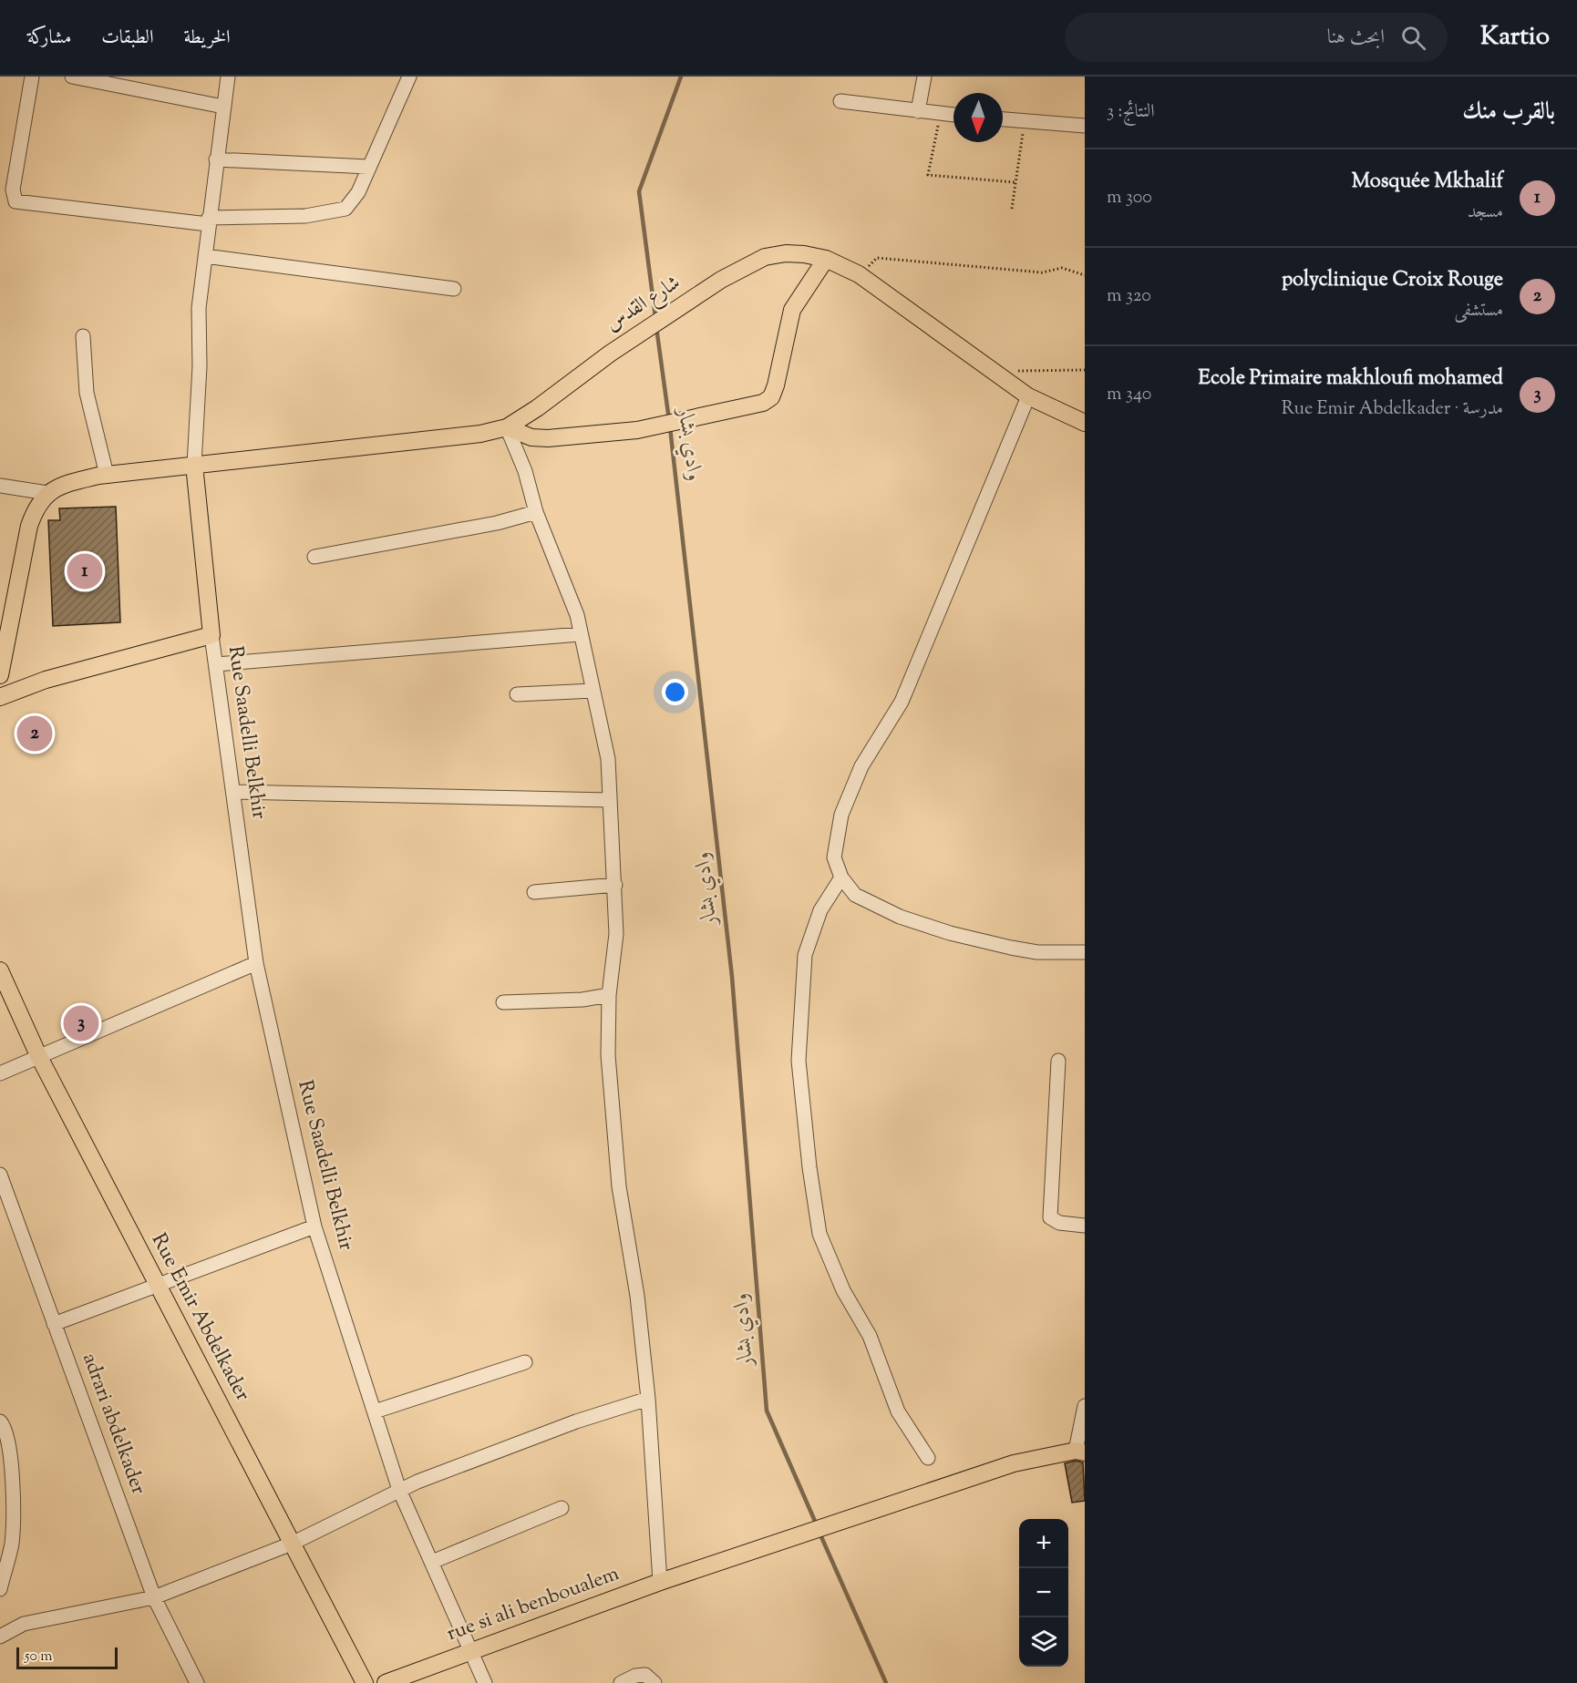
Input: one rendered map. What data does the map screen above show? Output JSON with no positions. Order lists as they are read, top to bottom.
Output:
{
  "streets": {
    "main road": ["شارع القدس", "Rue Emir Abdelkader", "rue si ali benboualem"],
    "street": ["Rue Saadelli Belkhir", "adrari abdelkader"]
  },
  "crossings": [
    ["Rue Saadelli Belkhir", "rue si ali benboualem"]
  ],
  "water": ["وادي بشار"],
  "scale_bar": "50 m",
  "north": "bottom",
  "page": {
    "header": "Kartio",
    "search": "ابحث هنا",
    "nav": ["الخريطة", "الطبقات", "مشاركة"],
    "heading": ["بالقرب منك", "النتائج: 3"],
    "list": [
      {
        "mark": "1",
        "name": "Mosquée Mkhalif",
        "note": "مسجد",
        "value": "300 m"
      },
      {
        "mark": "2",
        "name": "polyclinique Croix Rouge",
        "note": "مستشفى",
        "value": "320 m"
      },
      {
        "mark": "3",
        "name": "Ecole Primaire makhloufi mohamed",
        "note": "مدرسة · Rue Emir Abdelkader",
        "value": "340 m"
      }
    ],
    "pins": ["1", "2", "3"],
    "map_buttons": ["+", "−"],
    "scale": "50 m"
  }
}
